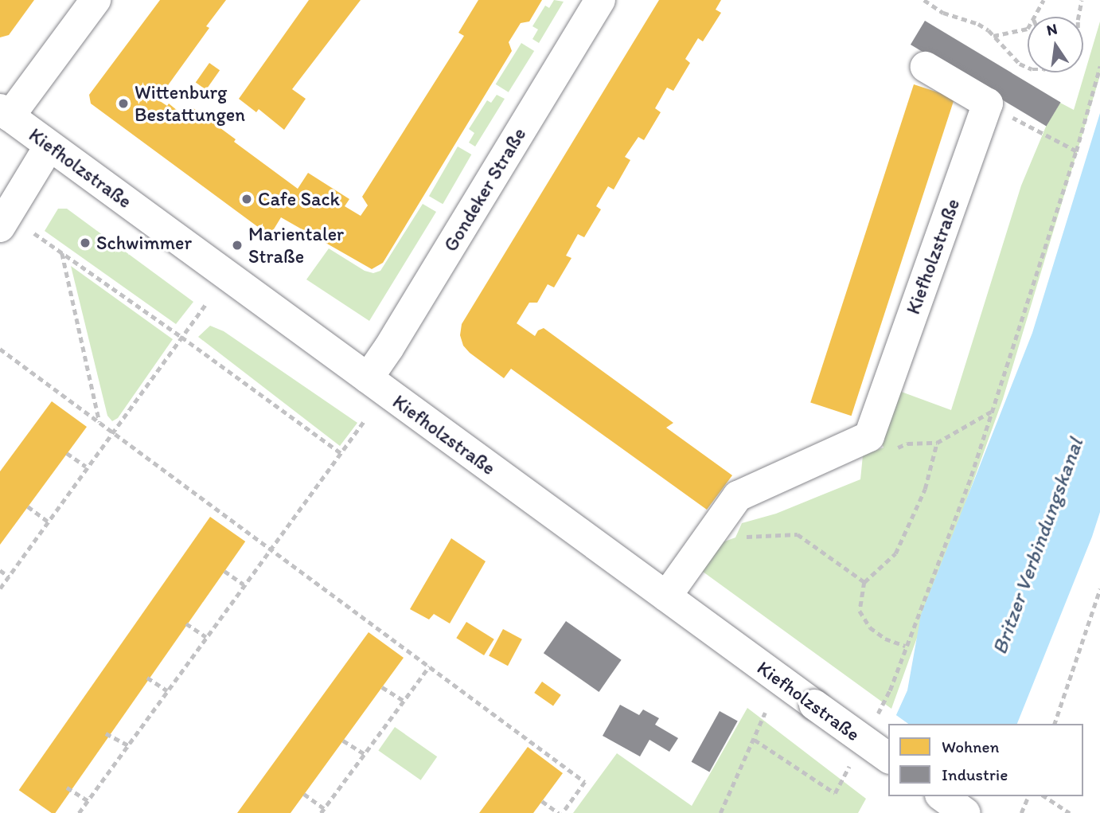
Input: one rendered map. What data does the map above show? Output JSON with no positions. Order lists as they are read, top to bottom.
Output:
{
  "streets": {
    "street": ["Kiefholzstraße", "Gondeker Straße"]
  },
  "crossings": [
    ["Kiefholzstraße", "Gondeker Straße"]
  ],
  "water": ["Britzer Verbindungskanal"],
  "places": [
    "Wittenburg Bestattungen",
    "Cafe Sack",
    "Schwimmer",
    "Marientaler Straße"
  ],
  "legend": ["Wohnen", "Industrie"],
  "north": "top"
}
